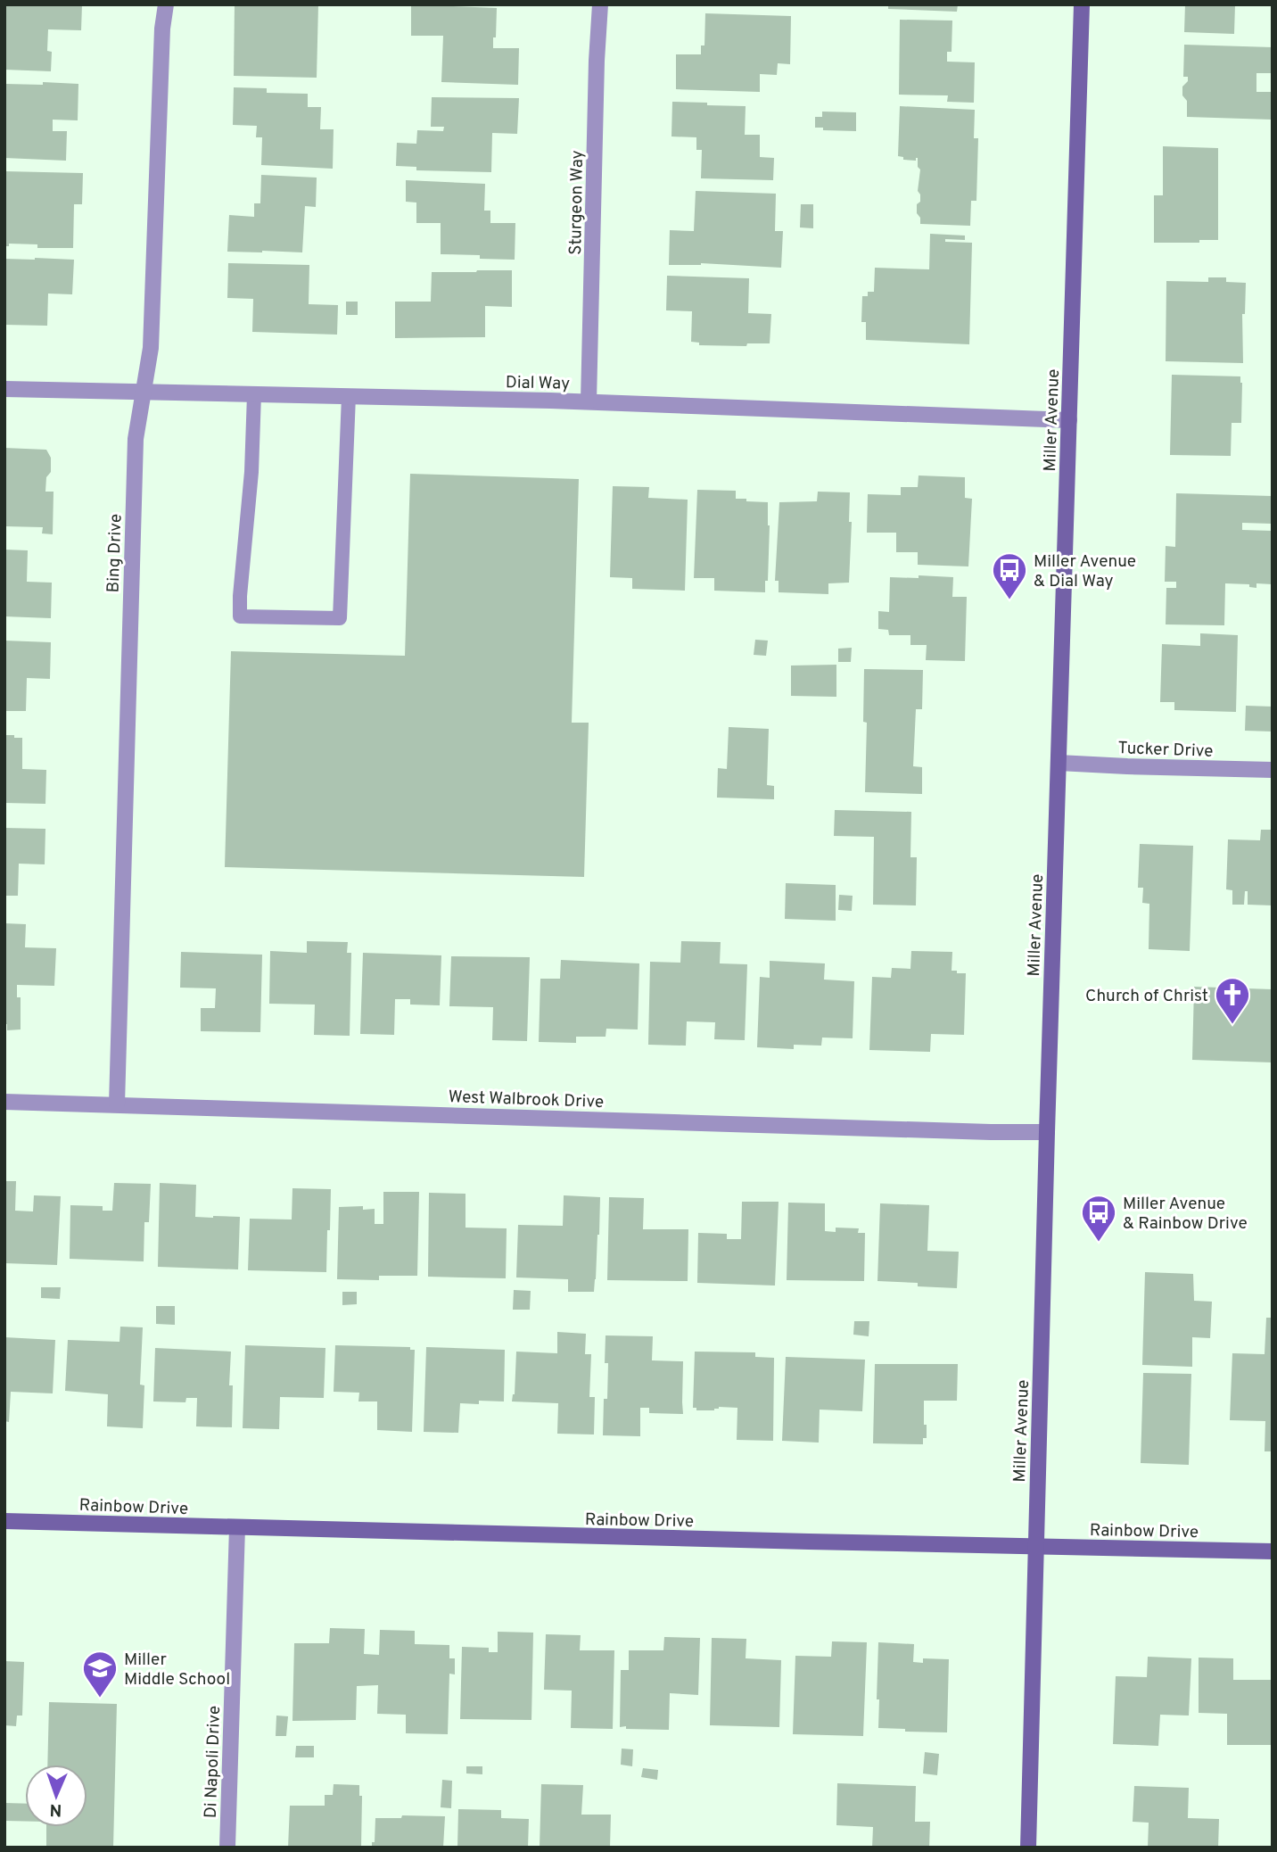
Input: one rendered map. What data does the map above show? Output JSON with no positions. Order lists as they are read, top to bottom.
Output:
{
  "streets": {
    "main road": ["Miller Avenue", "Rainbow Drive"],
    "street": [
      "Sturgeon Way",
      "Dial Way",
      "Bing Drive",
      "Tucker Drive",
      "West Walbrook Drive",
      "Di Napoli Drive"
    ]
  },
  "crossings": [
    ["Sturgeon Way", "Dial Way"],
    ["Dial Way", "Miller Avenue"],
    ["Dial Way", "Bing Drive"],
    ["Miller Avenue", "Tucker Drive"],
    ["Miller Avenue", "West Walbrook Drive"],
    ["Miller Avenue", "Rainbow Drive"],
    ["Bing Drive", "West Walbrook Drive"],
    ["Rainbow Drive", "Di Napoli Drive"]
  ],
  "places": {
    "bus stop": ["Miller Avenue & Dial Way", "Miller Avenue & Rainbow Drive"],
    "church": ["Church of Christ"],
    "school or university": ["Miller Middle School"]
  },
  "north": "bottom"
}
